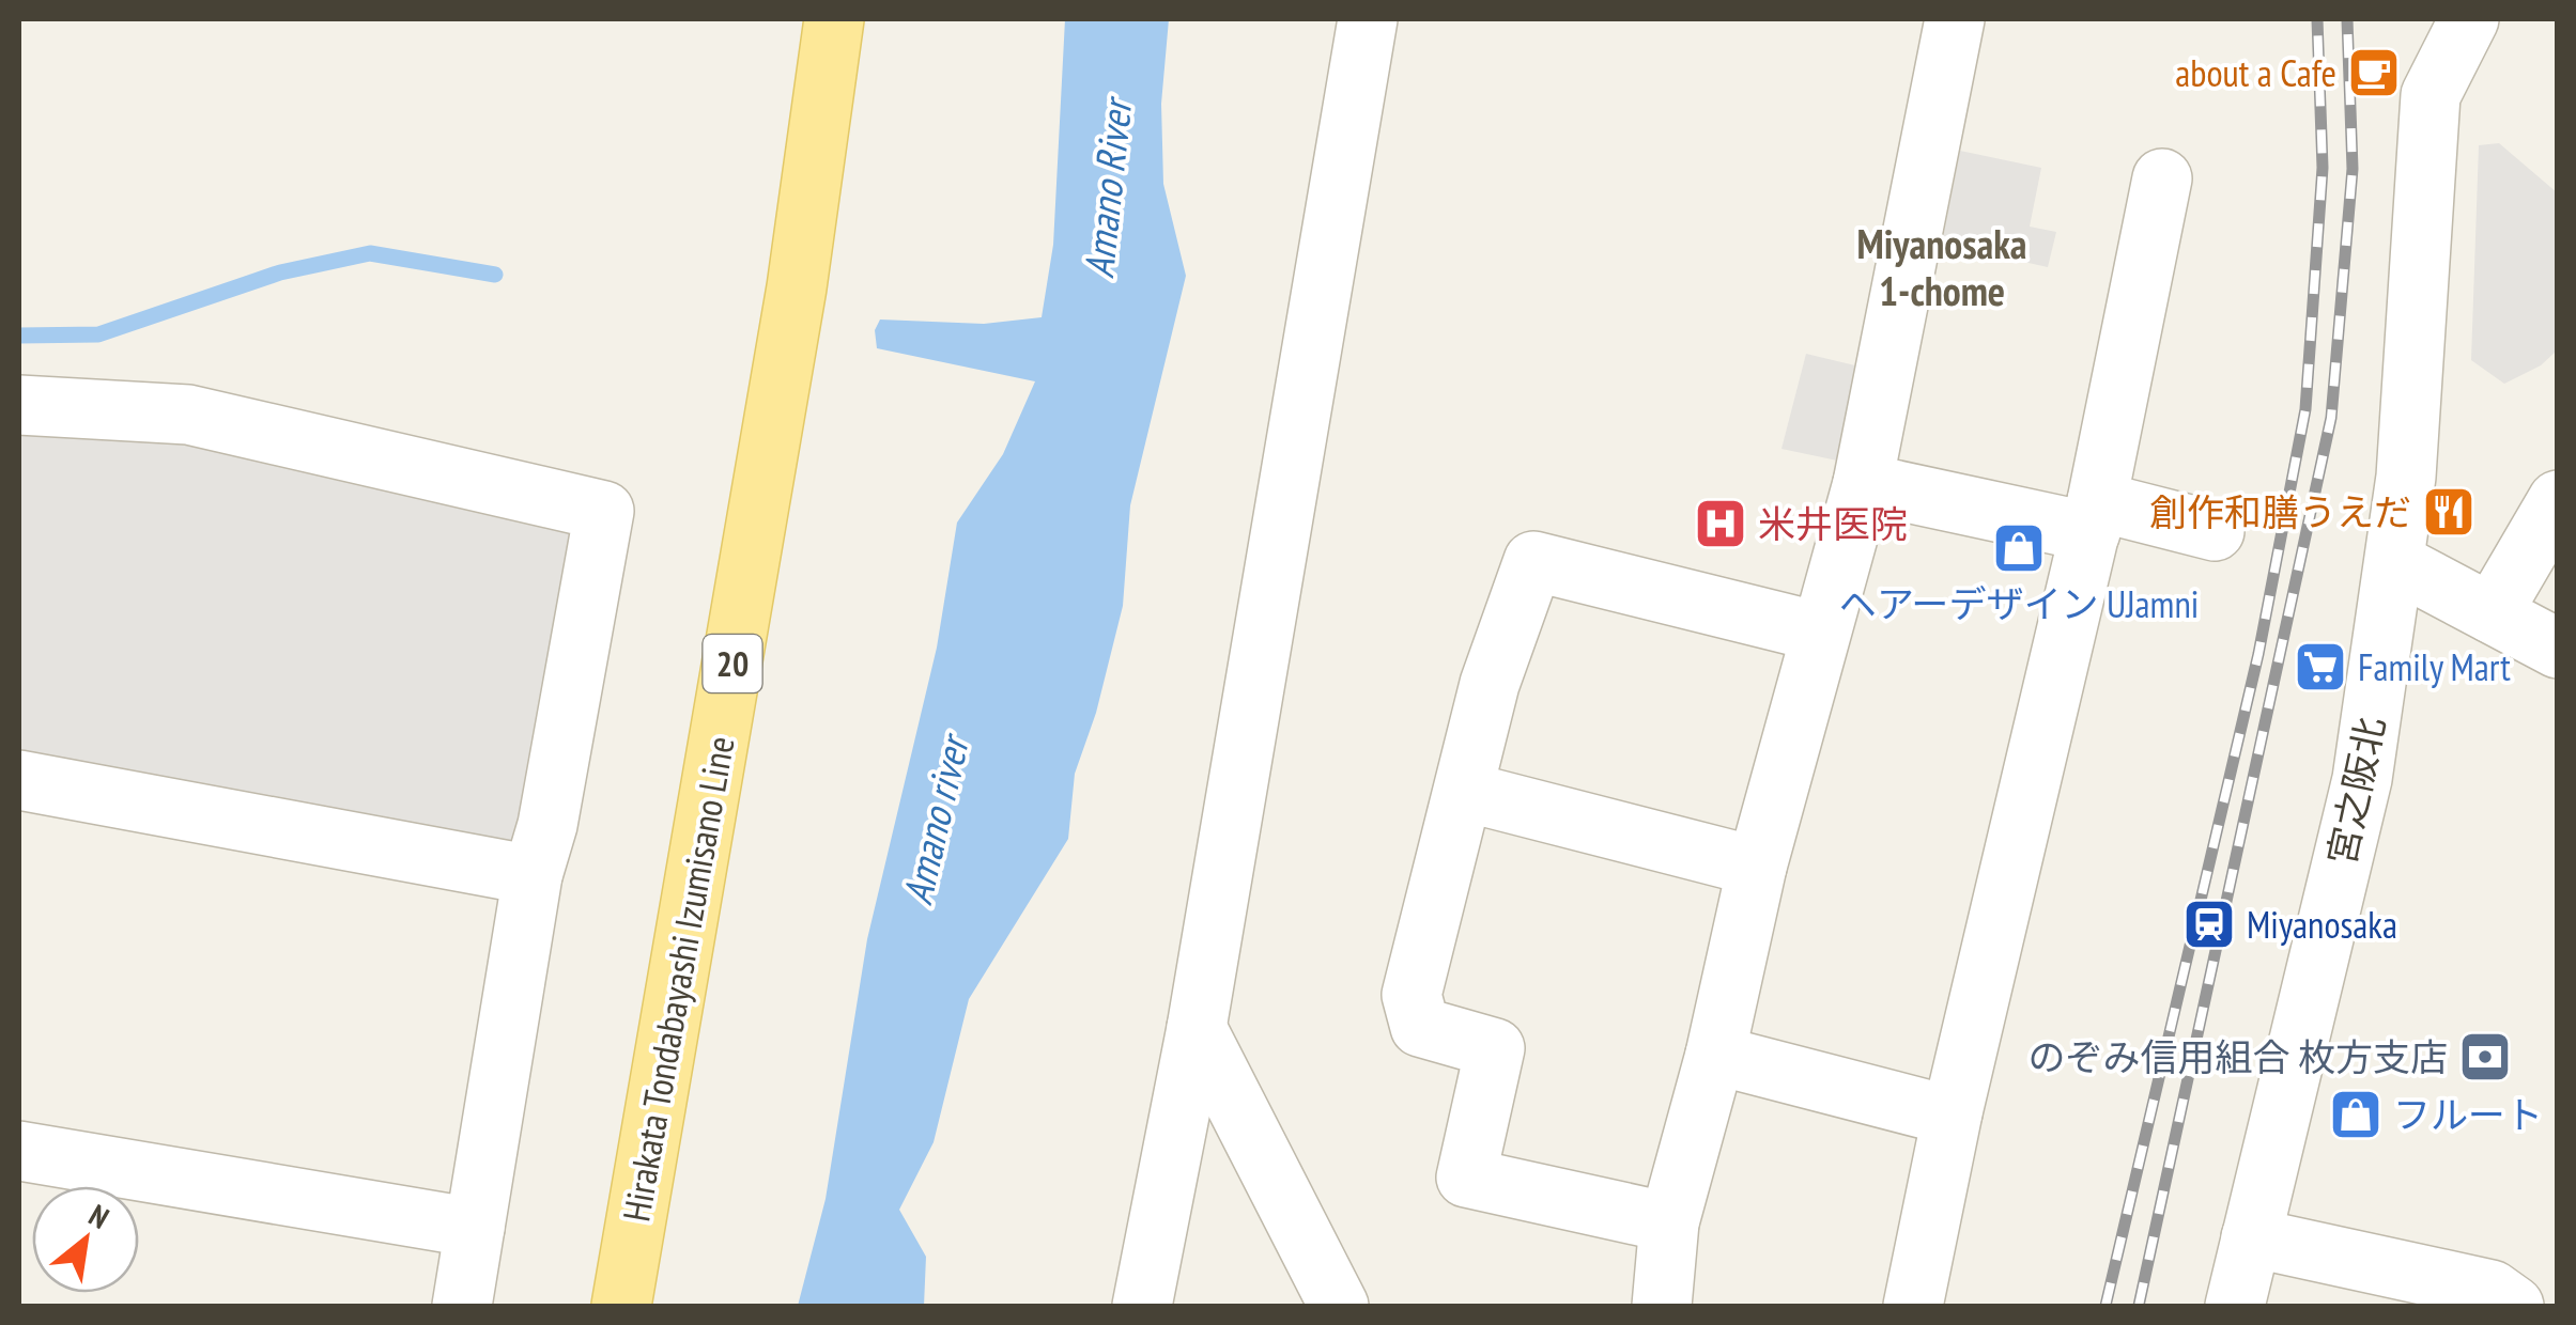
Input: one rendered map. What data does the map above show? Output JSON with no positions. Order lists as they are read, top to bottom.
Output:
{
  "streets": {
    "main road": ["20", "Hirakata Tondabayashi Izumisano Line"],
    "street": ["宮之阪北"]
  },
  "districts": ["Miyanosaka 1-chome"],
  "water": ["Amano River", "Amano river"],
  "places": {
    "cafe": ["about a Cafe"],
    "restaurant": ["創作和膳うえだ"],
    "hospital": ["米井医院"],
    "shop": ["ヘアーデザイン UJamni", "フルート"],
    "supermarket": ["Family Mart"],
    "station": ["Miyanosaka"],
    "bank": ["のぞみ信用組合 枚方支店"]
  },
  "north": "top right"
}
